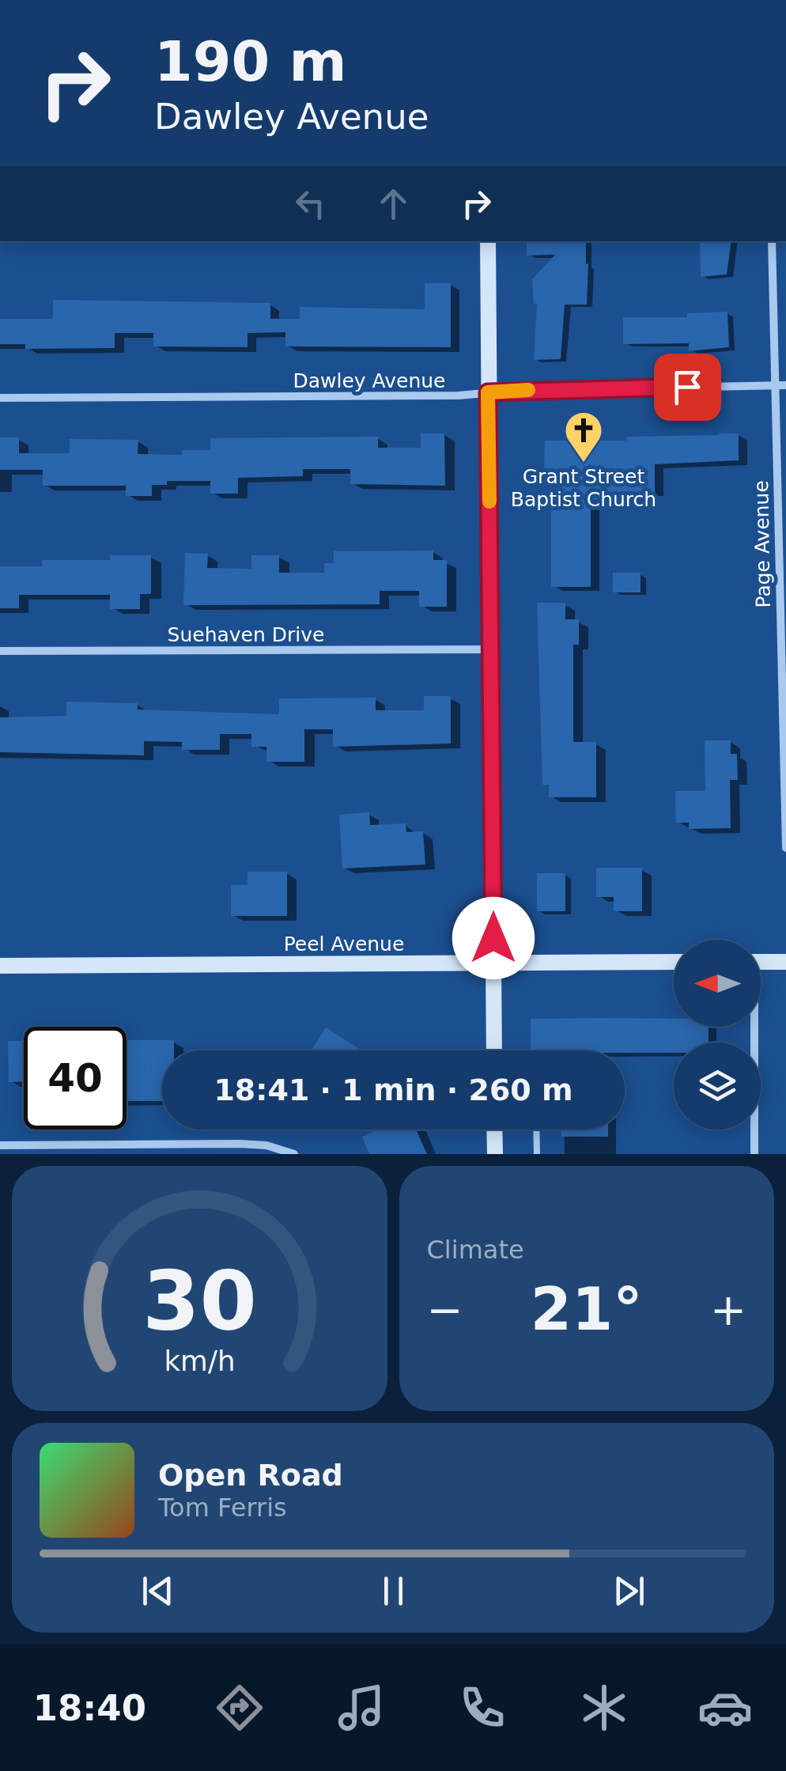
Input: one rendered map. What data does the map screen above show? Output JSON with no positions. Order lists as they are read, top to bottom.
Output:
{
  "streets": {
    "street": [
      "Dawley Avenue",
      "Page Avenue",
      "Suehaven Drive",
      "Peel Avenue"
    ]
  },
  "crossings": [
    ["Dawley Avenue", "Page Avenue"]
  ],
  "places": {
    "church": ["Grant Street Baptist Church"]
  },
  "north": "left",
  "page": {
    "turn": ["190 m", "Dawley Avenue"],
    "limit": "40",
    "trip": "18:41 · 1 min · 260 m",
    "tile": "Climate",
    "heat": ["−", "21°", "+"],
    "song": ["Open Road", "Tom Ferris"],
    "tabs": "18:40",
    "gauge": ["30", "km/h"]
  }
}
